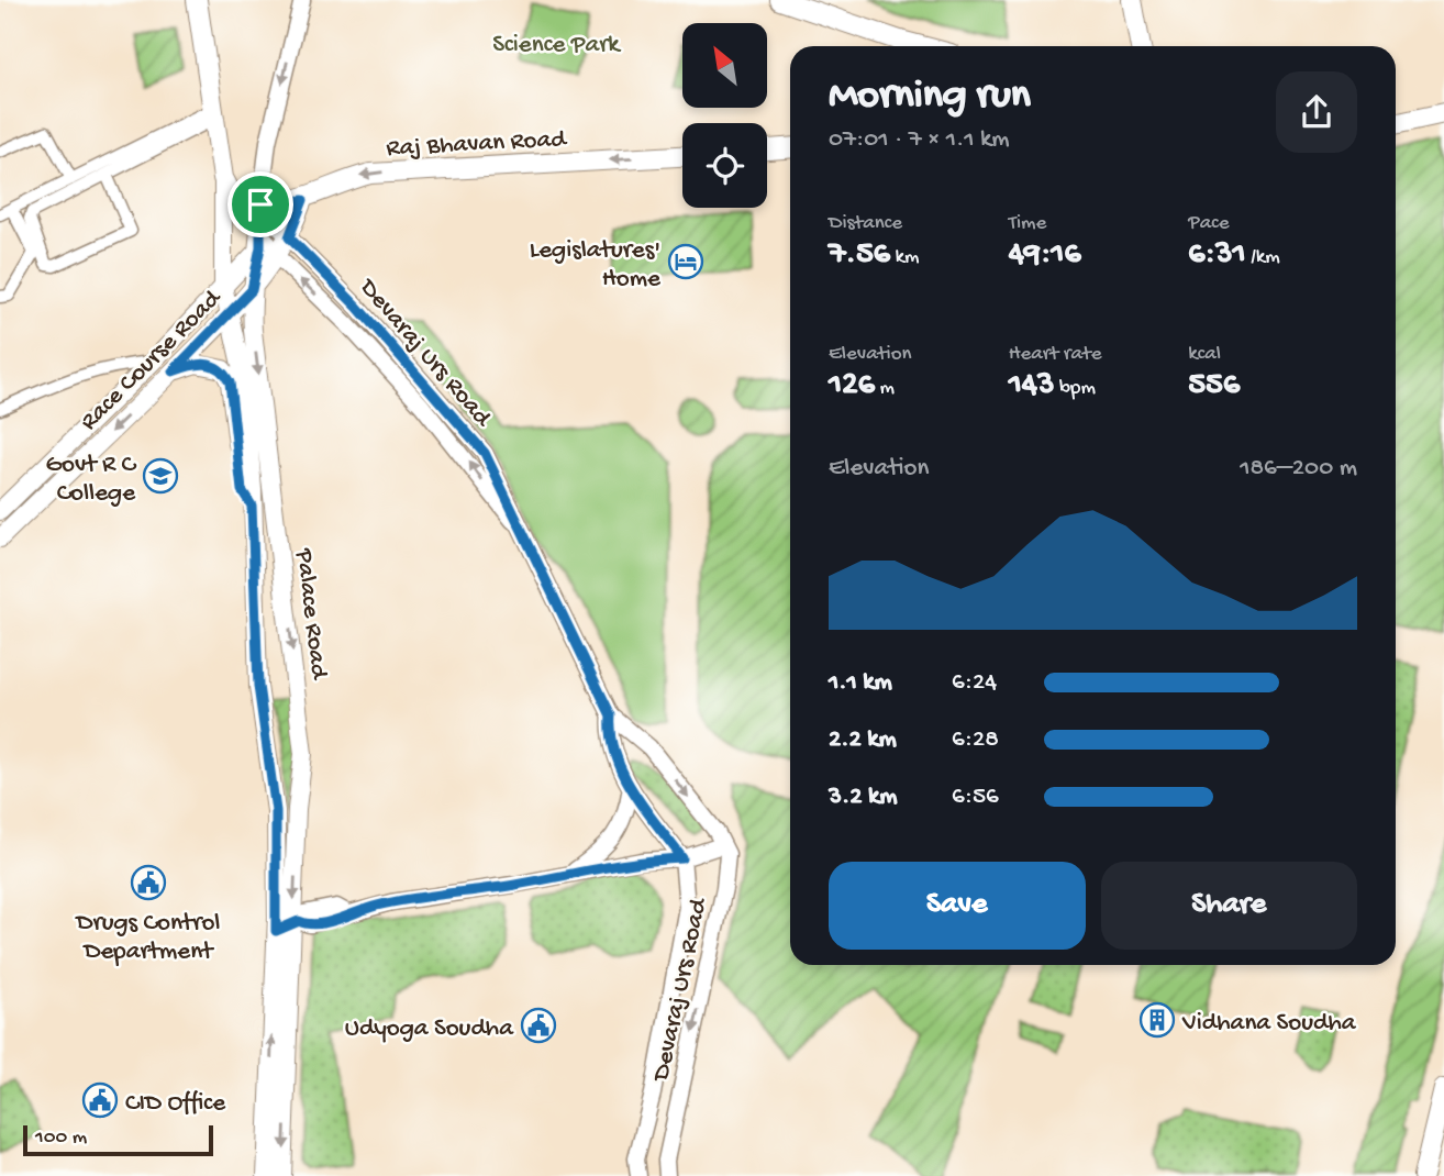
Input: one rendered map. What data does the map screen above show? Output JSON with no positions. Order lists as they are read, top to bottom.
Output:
{
  "streets": {
    "main road": ["Raj Bhavan Road", "Race Course Road", "Palace Road"],
    "street": ["Devaraj Urs Road"]
  },
  "crossings": [
    ["Devaraj Urs Road", "Race Course Road"],
    ["Devaraj Urs Road", "Palace Road"],
    ["Race Course Road", "Palace Road"]
  ],
  "one_way": ["Raj Bhavan Road"],
  "parks": ["Science Park"],
  "places": {
    "hotel": ["Legislatures' Home"],
    "school or university": ["Govt R C College"],
    "public building": ["Drugs Control Department", "Udyoga Soudha", "CID Office"],
    "building": ["Vidhana Soudha"]
  },
  "scale_bar": "100 m",
  "north": "top left",
  "page": {
    "heading": ["Morning run", "07:01 · 7 × 1.1 km"],
    "stats": [
      ["Distance", "7.56 km"],
      ["Time", "49:16"],
      ["Pace", "6:31 /km"],
      ["Elevation", "126 m"],
      ["Heart rate", "143 bpm"],
      ["kcal", "556"]
    ],
    "chart": ["Elevation", "186–200 m"],
    "list": [
      {
        "name": "1.1 km",
        "note": "6:24"
      },
      {
        "name": "2.2 km",
        "note": "6:28"
      },
      {
        "name": "3.2 km",
        "note": "6:56"
      }
    ],
    "buttons": ["Save", "Share"],
    "scale": "100 m"
  }
}
